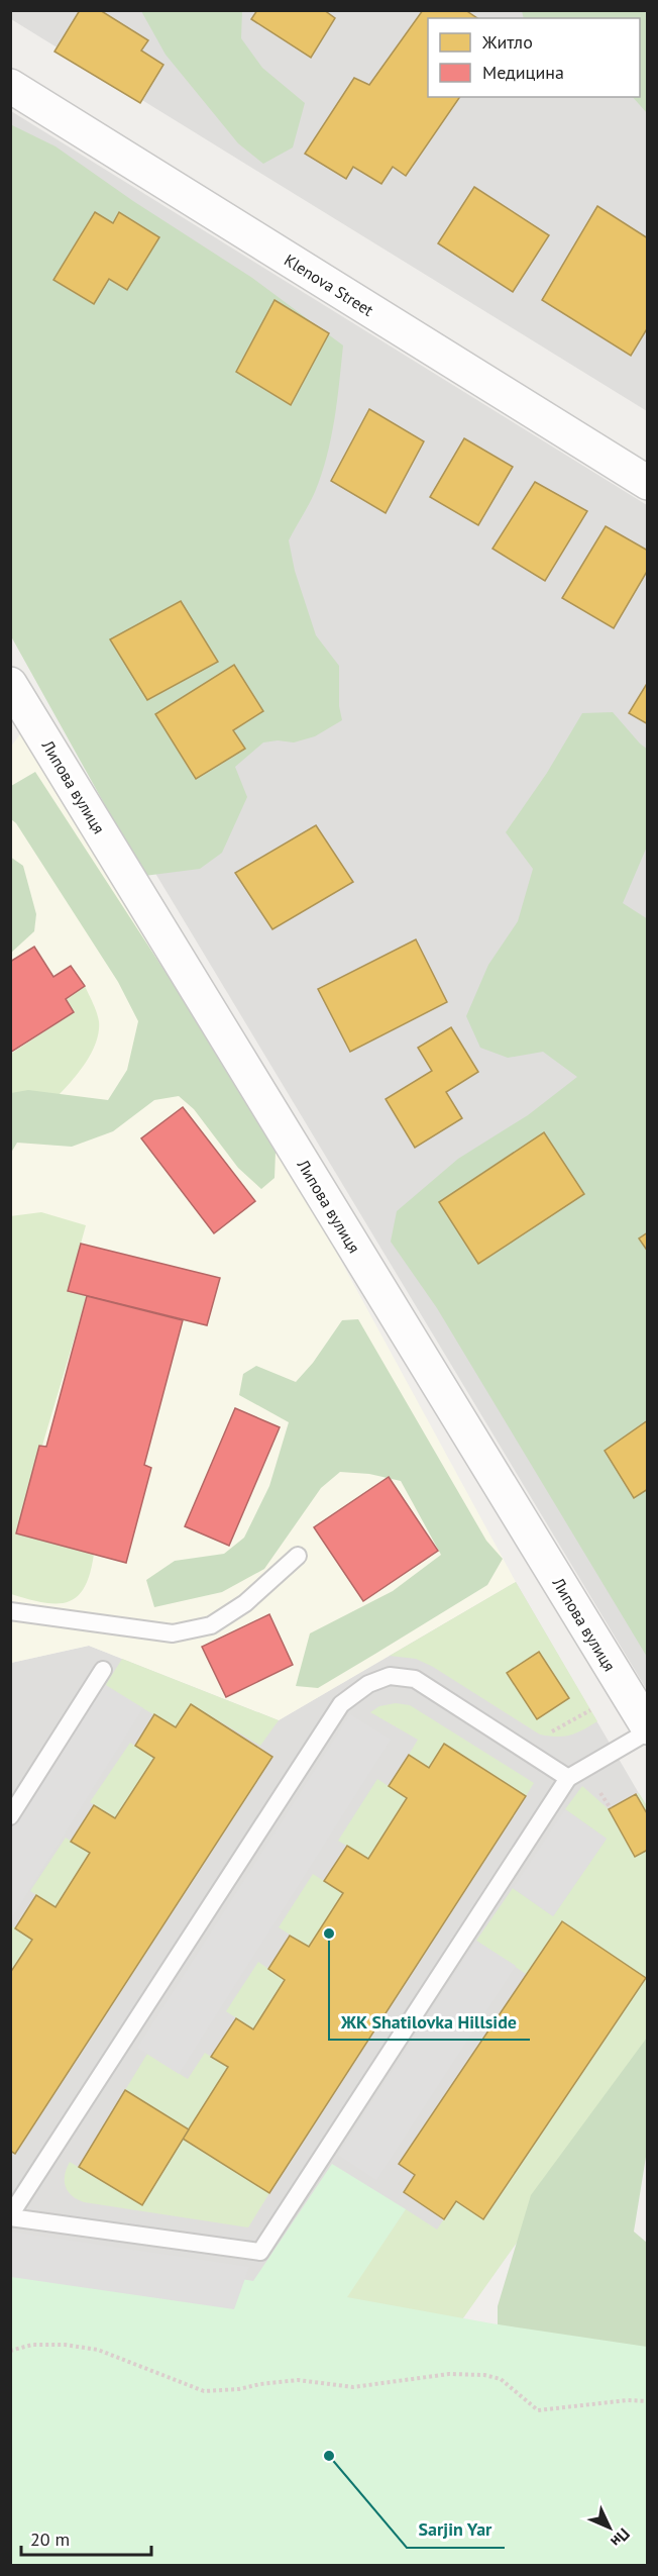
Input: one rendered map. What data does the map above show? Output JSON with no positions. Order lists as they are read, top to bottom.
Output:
{
  "streets": {
    "street": ["Klenova Street", "Липова вулиця"]
  },
  "places": ["ЖК Shatilovka Hillside", "Sarjin Yar"],
  "legend": ["Житло", "Медицина"],
  "scale_bar": "20 m",
  "north": "bottom right"
}
